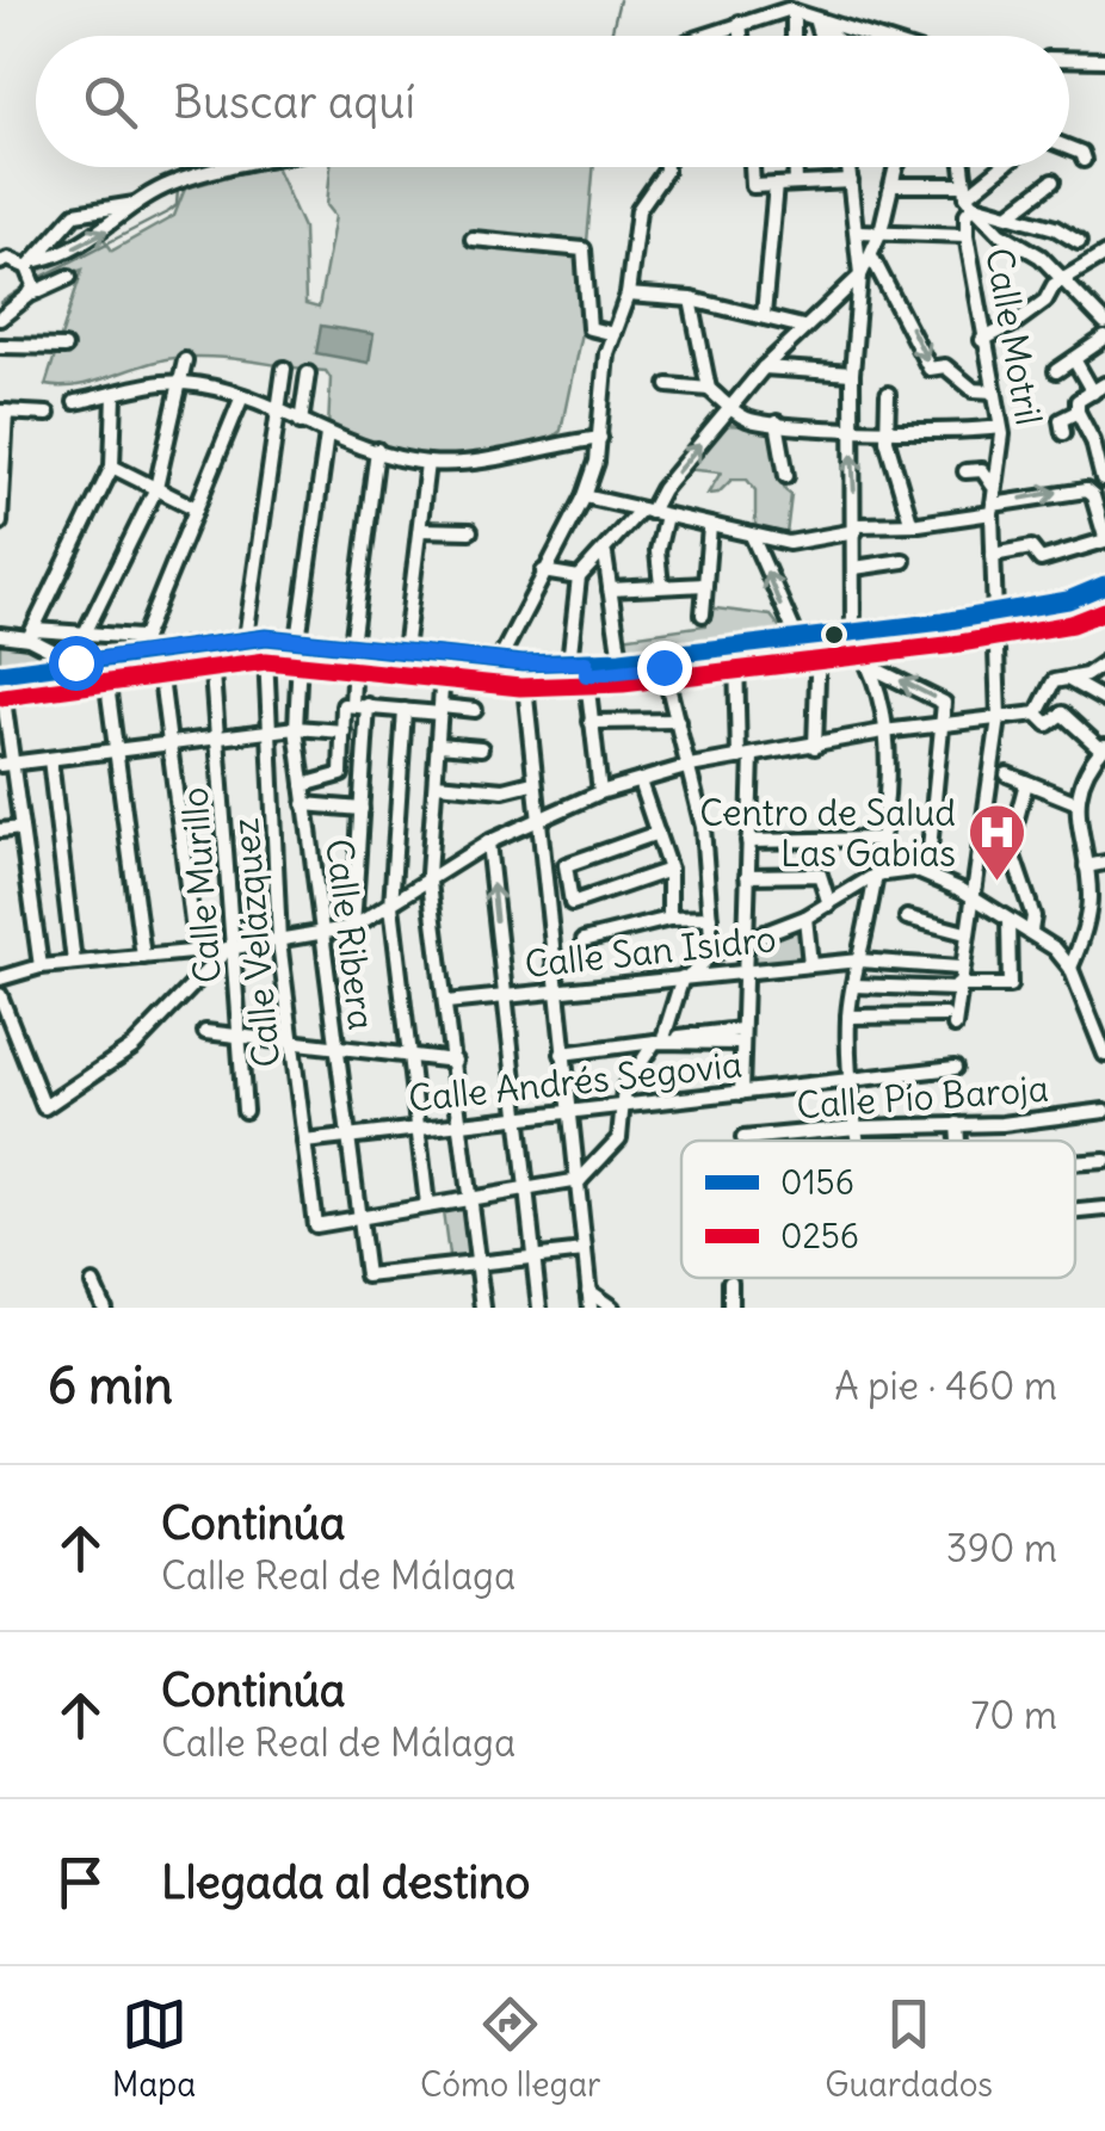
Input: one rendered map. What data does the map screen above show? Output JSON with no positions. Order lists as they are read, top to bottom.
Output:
{
  "streets": {
    "street": [
      "Calle Motril",
      "Calle Murillo",
      "Calle Ribera",
      "Calle Velázquez",
      "Calle San Isidro",
      "Calle Andrés Segovia",
      "Calle Pío Baroja"
    ]
  },
  "crossings": [
    ["Calle Motril", "Calle San Isidro"],
    ["Calle Ribera", "Calle Velázquez"],
    ["Calle Ribera", "Calle Andrés Segovia"],
    ["Calle Velázquez", "Calle Andrés Segovia"]
  ],
  "places": {
    "hospital": ["Centro de Salud Las Gabias"]
  },
  "lines": ["transit line 0156", "transit line 0256"],
  "legend": ["0156", "0256"],
  "page": {
    "search": "Buscar aquí",
    "heading": ["6 min", "A pie · 460 m"],
    "list": [
      ["Continúa", "Calle Real de Málaga", "390 m"],
      ["Continúa", "Calle Real de Málaga", "70 m"],
      "Llegada al destino"
    ],
    "nav": ["Mapa", "Cómo llegar", "Guardados"]
  }
}
